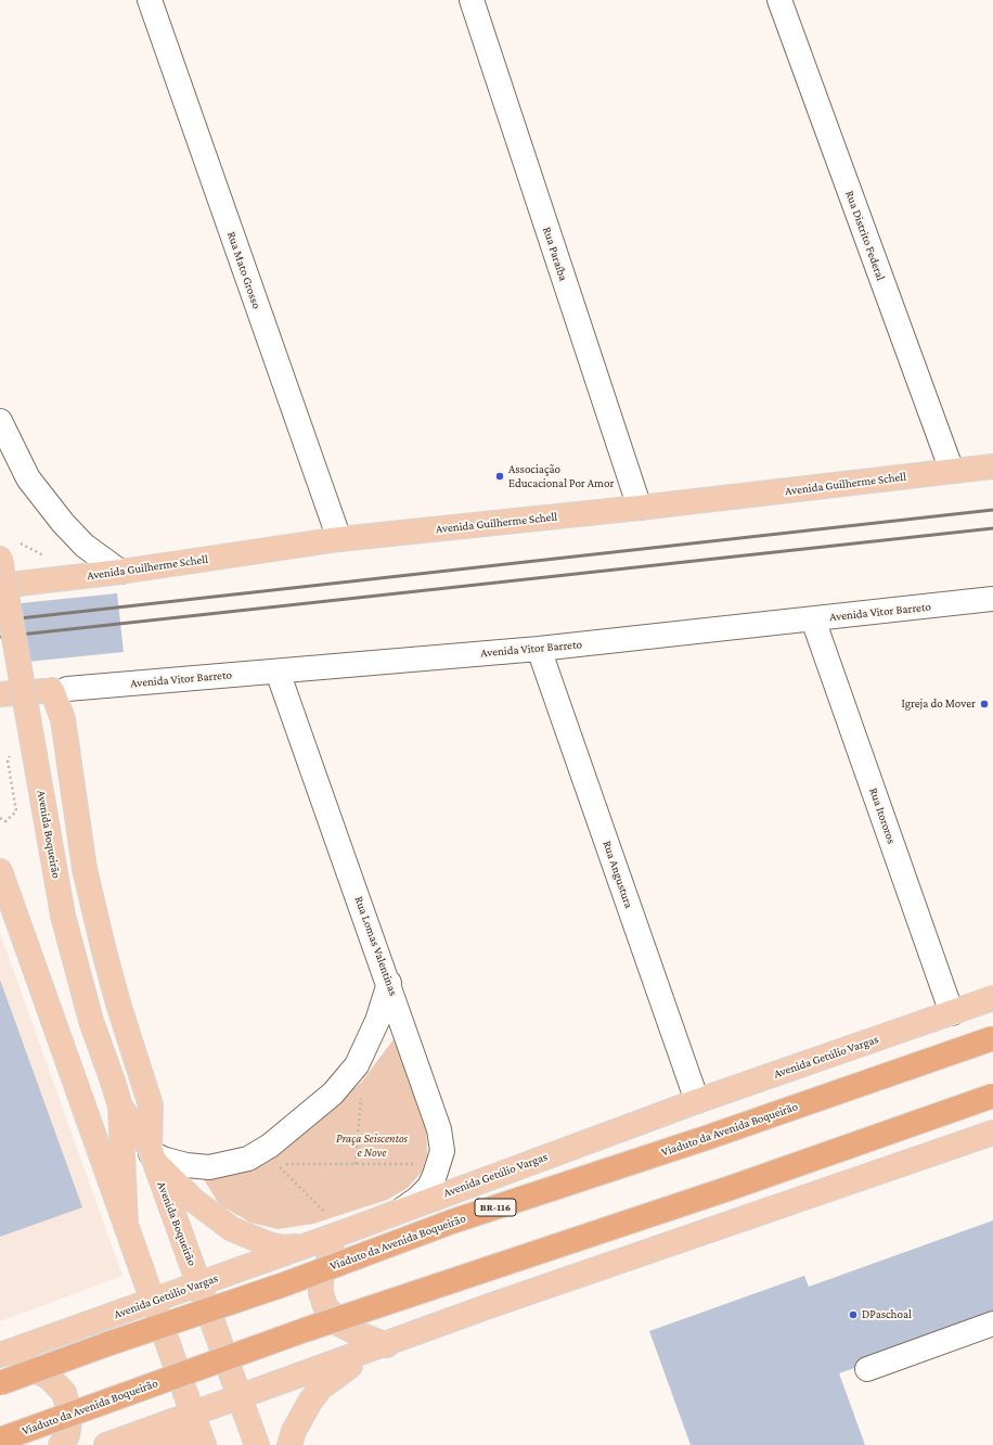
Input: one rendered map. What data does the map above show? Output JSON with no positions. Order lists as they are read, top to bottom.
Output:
{
  "streets": {
    "highway": ["Viaduto da Avenida Boqueirão", "BR-116"],
    "main road": ["Avenida Guilherme Schell", "Avenida Boqueirão", "Avenida Getúlio Vargas"],
    "street": [
      "Rua Distrito Federal",
      "Rua Paraíba",
      "Rua Mato Grosso",
      "Avenida Vitor Barreto",
      "Rua Itororos",
      "Rua Angustura",
      "Rua Lomas Valentinas"
    ]
  },
  "crossings": [
    ["Rua Distrito Federal", "Avenida Guilherme Schell"],
    ["Rua Paraíba", "Avenida Guilherme Schell"],
    ["Rua Mato Grosso", "Avenida Guilherme Schell"],
    ["Avenida Vitor Barreto", "Rua Itororos"],
    ["Avenida Vitor Barreto", "Rua Angustura"],
    ["Avenida Vitor Barreto", "Rua Lomas Valentinas"],
    ["Rua Itororos", "Avenida Getúlio Vargas"],
    ["Avenida Boqueirão", "Avenida Getúlio Vargas"],
    ["Rua Angustura", "Avenida Getúlio Vargas"],
    ["Rua Lomas Valentinas", "Avenida Getúlio Vargas"]
  ],
  "parks": ["Praça Seiscentos e Nove"],
  "places": ["Associação Educacional Por Amor", "Igreja do Mover", "DPaschoal"]
}
